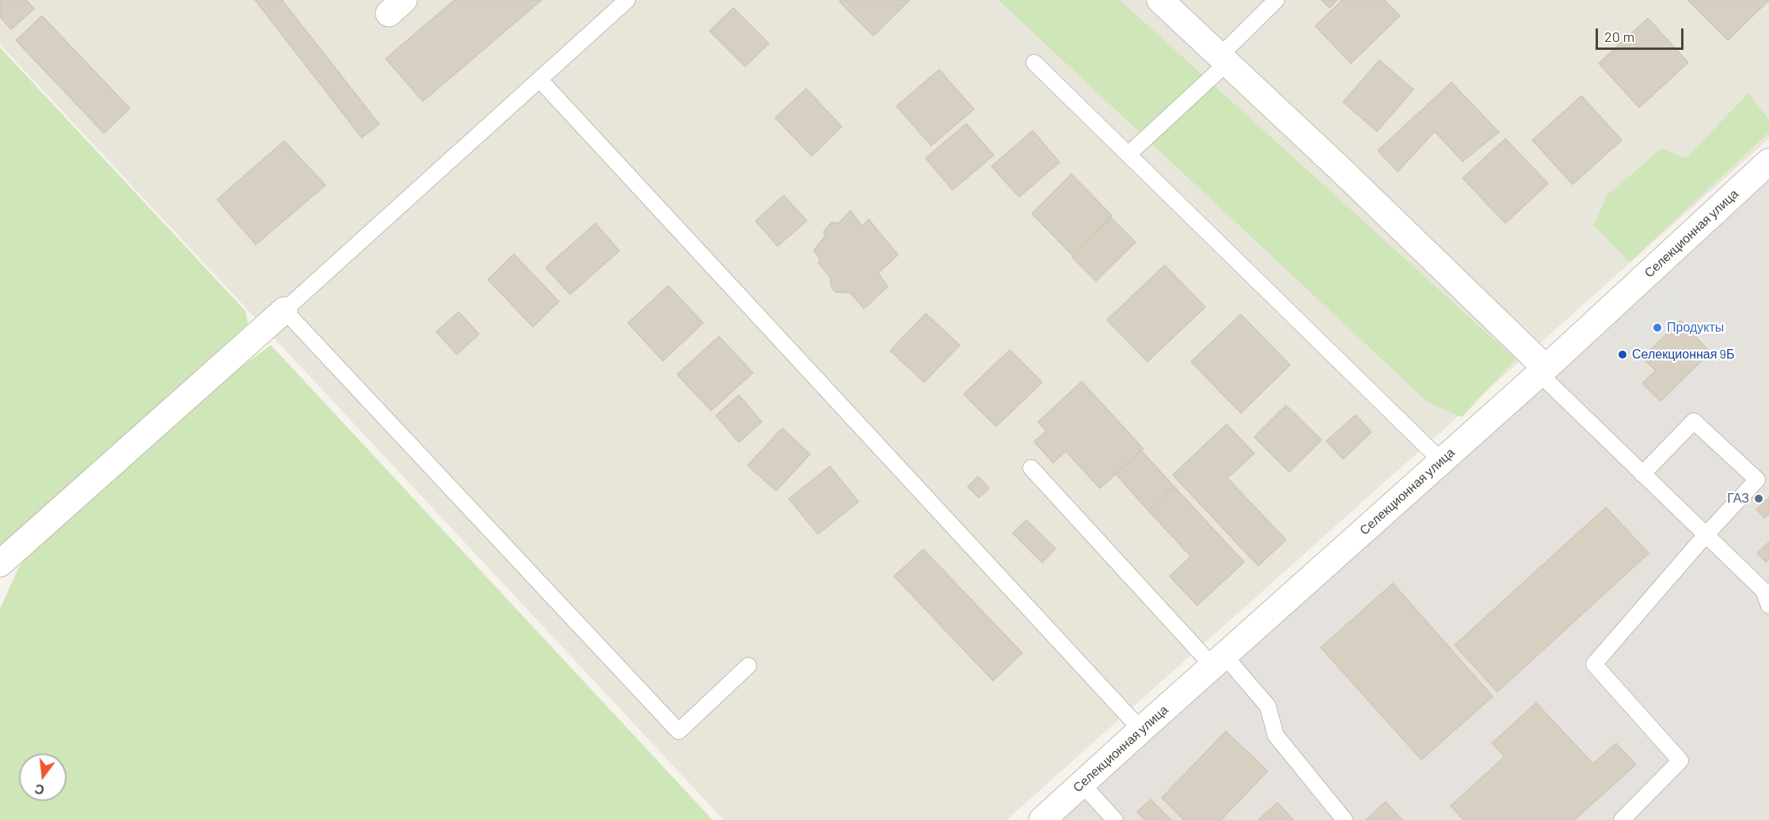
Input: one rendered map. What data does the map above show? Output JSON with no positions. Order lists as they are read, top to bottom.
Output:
{
  "streets": {
    "street": ["Селекционная улица"]
  },
  "places": ["Продукты", "Селекционная 9Б", "ГАЗ"],
  "scale_bar": "20 m",
  "north": "bottom"
}
